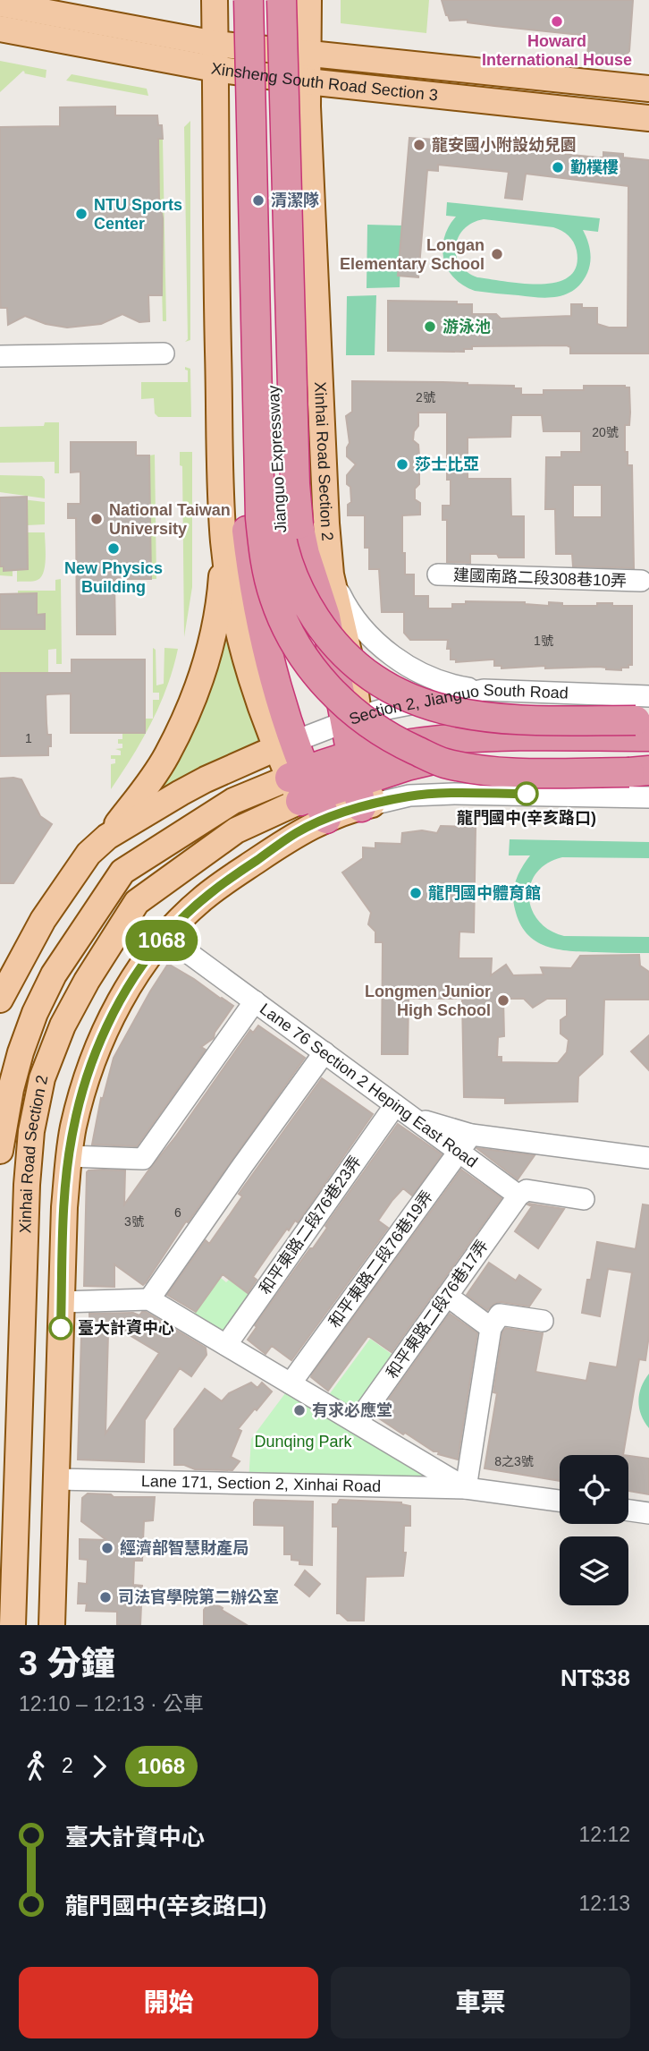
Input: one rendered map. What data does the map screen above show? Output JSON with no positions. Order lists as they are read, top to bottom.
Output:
{
  "streets": {
    "highway": ["Jianguo Expressway"],
    "main road": ["Xinsheng South Road Section 3", "Xinhai Road Section 2"],
    "street": [
      "建國南路二段308巷10弄",
      "Section 2, Jianguo South Road",
      "Lane 76 Section 2 Heping East Road",
      "和平東路二段76巷23弄",
      "和平東路二段76巷19弄",
      "和平東路二段76巷17弄",
      "Lane 171, Section 2, Xinhai Road"
    ]
  },
  "crossings": [
    ["Xinsheng South Road Section 3", "Xinhai Road Section 2"],
    ["Xinhai Road Section 2", "Section 2, Jianguo South Road"],
    ["Xinhai Road Section 2", "Lane 76 Section 2 Heping East Road"],
    ["Xinhai Road Section 2", "Lane 171, Section 2, Xinhai Road"],
    ["Lane 76 Section 2 Heping East Road", "和平東路二段76巷23弄"],
    ["Lane 76 Section 2 Heping East Road", "和平東路二段76巷19弄"],
    ["Lane 76 Section 2 Heping East Road", "和平東路二段76巷17弄"]
  ],
  "parks": ["Dunqing Park"],
  "places": [
    "Howard International House",
    "龍安國小附設幼兒園",
    "勤樸樓",
    "清潔隊",
    "NTU Sports Center",
    "Longan Elementary School",
    "游泳池",
    "莎士比亞",
    "National Taiwan University",
    "New Physics Building",
    "龍門國中(辛亥路口)",
    "龍門國中體育館",
    "Longmen Junior High School",
    "臺大計資中心",
    "有求必應堂",
    "經濟部智慧財產局",
    "司法官學院第二辦公室"
  ],
  "lines": ["bus line 1068"],
  "house_numbers": [
    "2號",
    "20號",
    "1號",
    "1",
    "6",
    "3號",
    "8之3號"
  ],
  "page": {
    "on_map": "1068",
    "heading": ["3 分鐘", "12:10 – 12:13 · 公車", "NT$38"],
    "legs": ["2", "1068"],
    "list": [
      {
        "name": "臺大計資中心",
        "value": "12:12"
      },
      {
        "name": "龍門國中(辛亥路口)",
        "value": "12:13"
      }
    ],
    "buttons": ["開始", "車票"]
  }
}
